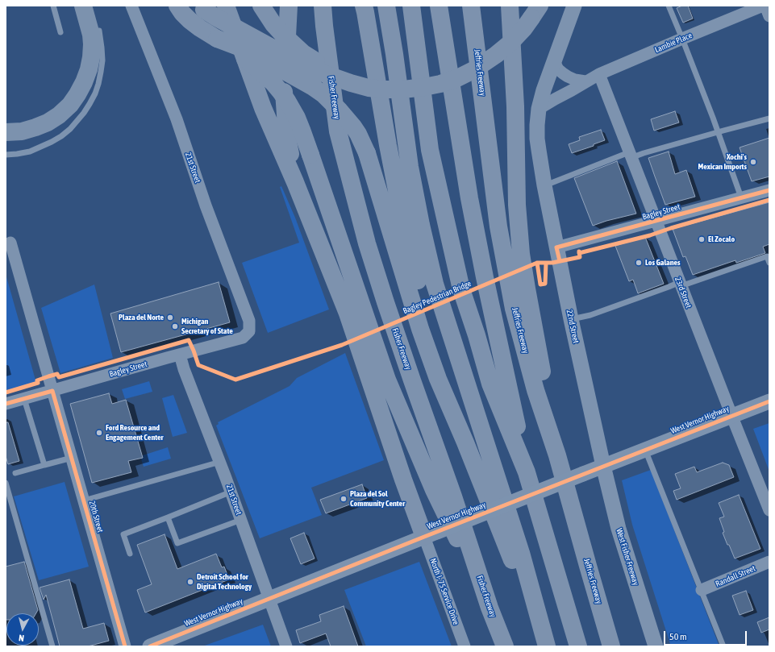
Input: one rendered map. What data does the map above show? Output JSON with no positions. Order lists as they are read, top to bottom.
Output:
{
  "streets": {
    "highway": ["Jeffries Freeway", "Fisher Freeway"],
    "street": [
      "Lambie Place",
      "21st Street",
      "Bagley Street",
      "23rd Street",
      "22nd Street",
      "West Vernor Highway",
      "20th Street",
      "West Fisher Freeway",
      "Randall Street",
      "North I- 75 Service Drive"
    ],
    "cycle path": ["Bagley Pedestrian Bridge"]
  },
  "crossings": [
    ["Lambie Place", "23rd Street"],
    ["Lambie Place", "22nd Street"],
    ["21st Street", "Bagley Street"],
    ["21st Street", "West Vernor Highway"],
    ["Bagley Street", "23rd Street"],
    ["Bagley Street", "22nd Street"],
    ["Bagley Street", "20th Street"],
    ["23rd Street", "West Vernor Highway"],
    ["22nd Street", "West Vernor Highway"],
    ["22nd Street", "West Fisher Freeway"],
    ["West Vernor Highway", "West Fisher Freeway"],
    ["West Vernor Highway", "North I- 75 Service Drive"]
  ],
  "places": [
    "Xochi's Mexican Imports",
    "El Zocalo",
    "Los Galanes",
    "Plaza del Norte",
    "Michigan Secretary of State",
    "Ford Resource and Engagement Center",
    "Plaza del Sol Community Center",
    "Detroit School for Digital Technology"
  ],
  "scale_bar": "50 m",
  "north": "bottom"
}
